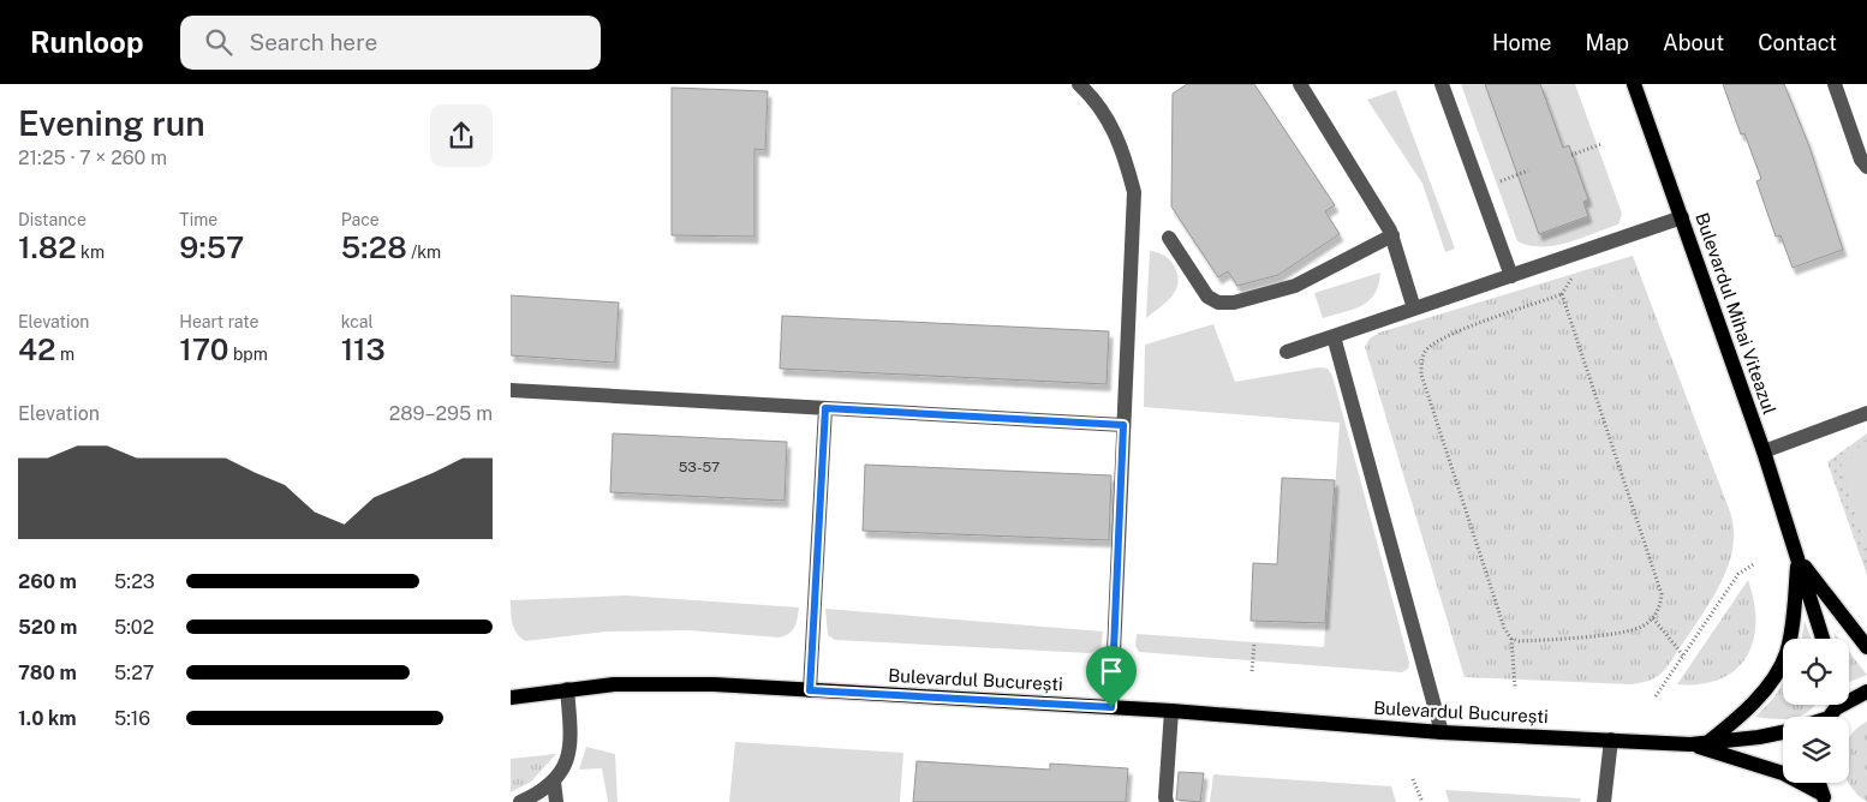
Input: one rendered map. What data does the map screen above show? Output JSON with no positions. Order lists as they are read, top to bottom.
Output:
{
  "streets": {
    "main road": ["Bulevardul Mihai Viteazul", "Bulevardul București"]
  },
  "house_numbers": ["53-57"],
  "page": {
    "header": "Runloop",
    "search": "Search here",
    "nav": [
      "Home",
      "Map",
      "About",
      "Contact"
    ],
    "heading": ["Evening run", "21:25 · 7 × 260 m"],
    "stats": [
      ["Distance", "1.82 km"],
      ["Time", "9:57"],
      ["Pace", "5:28 /km"],
      ["Elevation", "42 m"],
      ["Heart rate", "170 bpm"],
      ["kcal", "113"]
    ],
    "chart": ["Elevation", "289–295 m"],
    "list": [
      {
        "name": "260 m",
        "note": "5:23"
      },
      {
        "name": "520 m",
        "note": "5:02"
      },
      {
        "name": "780 m",
        "note": "5:27"
      },
      {
        "name": "1.0 km",
        "note": "5:16"
      }
    ]
  }
}
